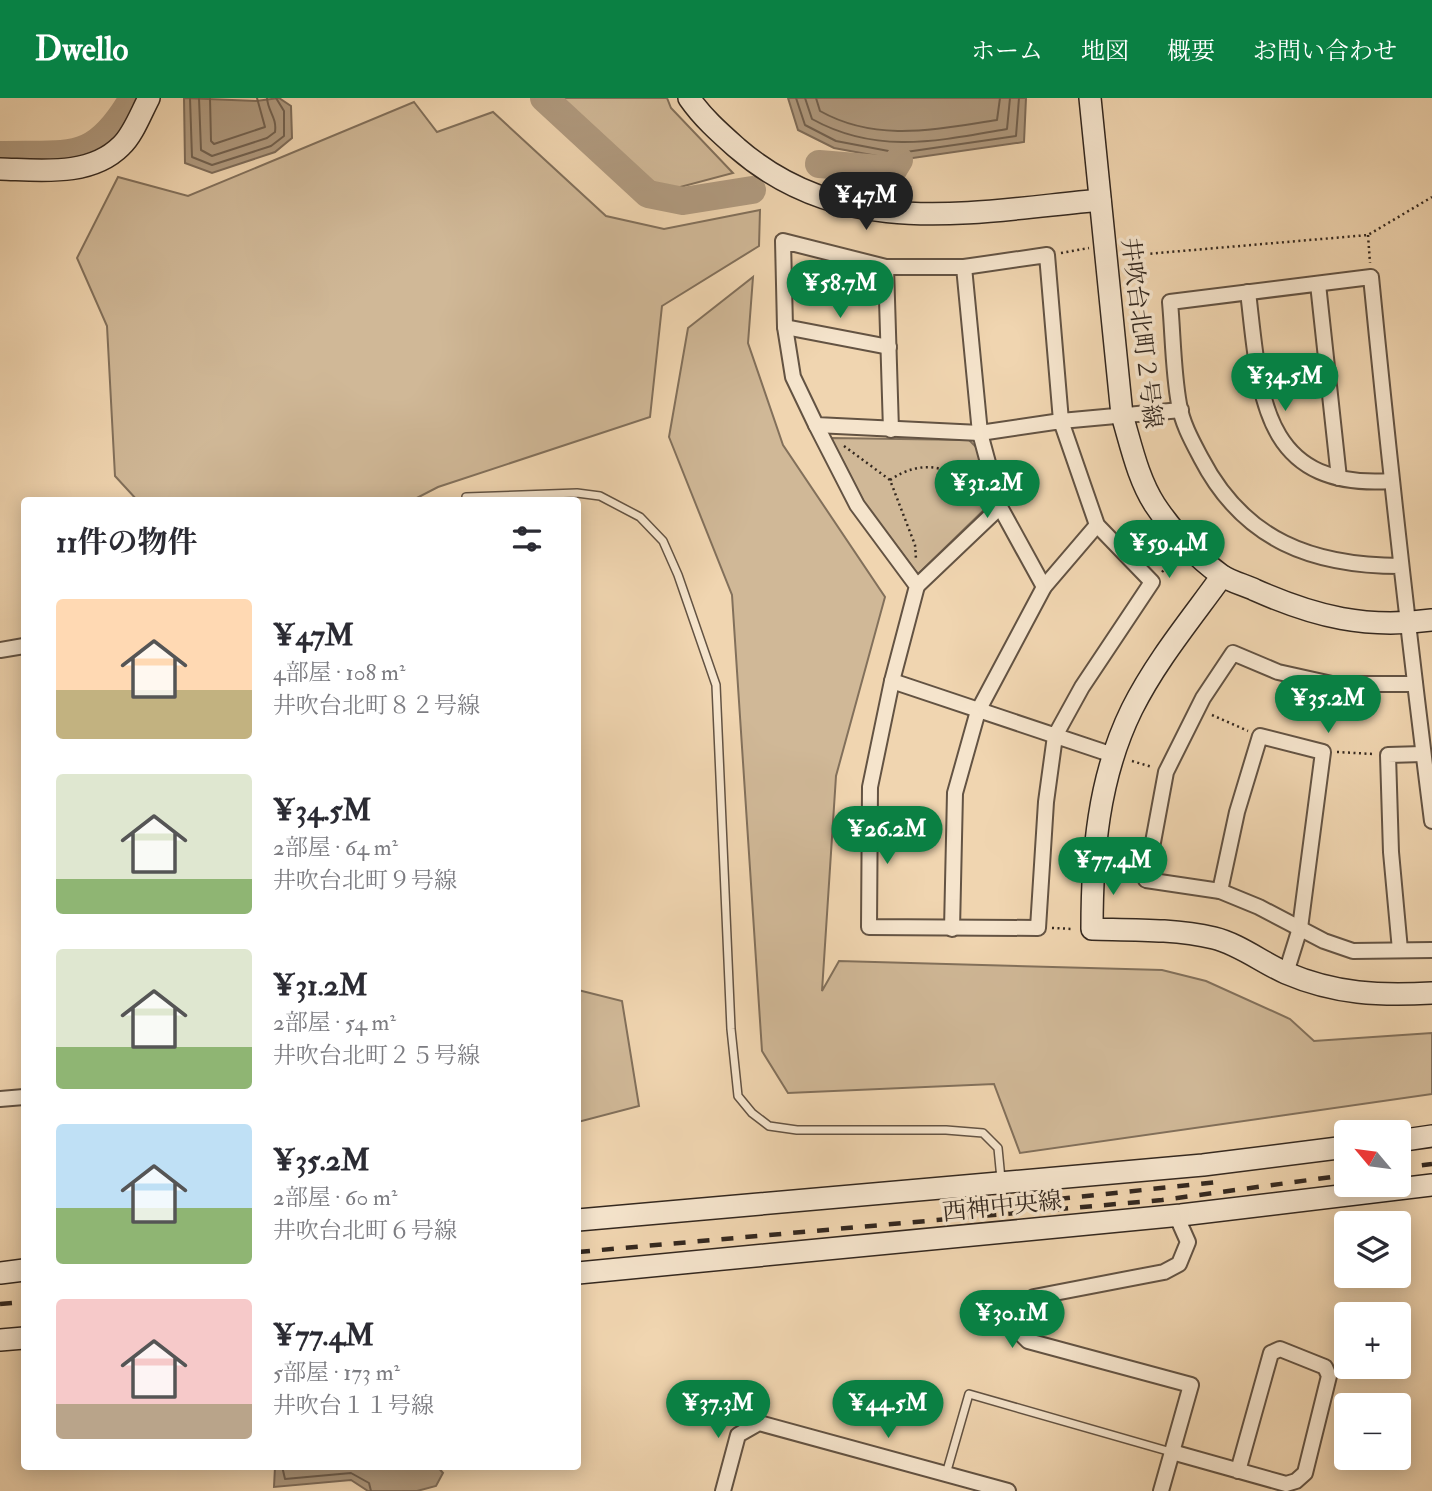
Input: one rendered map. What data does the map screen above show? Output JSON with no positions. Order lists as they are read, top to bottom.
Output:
{
  "streets": {
    "street": ["井吹台北町２号線", "西神中央線"]
  },
  "north": "top left",
  "page": {
    "header": "Dwello",
    "nav": [
      "ホーム",
      "地図",
      "概要",
      "お問い合わせ"
    ],
    "price": [
      "¥47M",
      "¥58.7M",
      "¥34.5M",
      "¥31.2M",
      "¥59.4M",
      "¥35.2M",
      "¥26.2M",
      "¥77.4M",
      "¥30.1M",
      "¥37.3M",
      "¥44.5M"
    ],
    "heading": "11件の物件",
    "list": [
      {
        "name": "¥47M",
        "note": "4部屋 · 108 m² · 井吹台北町８２号線"
      },
      {
        "name": "¥34.5M",
        "note": "2部屋 · 64 m² · 井吹台北町９号線"
      },
      {
        "name": "¥31.2M",
        "note": "2部屋 · 54 m² · 井吹台北町２５号線"
      },
      {
        "name": "¥35.2M",
        "note": "2部屋 · 60 m² · 井吹台北町６号線"
      },
      {
        "name": "¥77.4M",
        "note": "5部屋 · 173 m² · 井吹台１１号線"
      }
    ],
    "map_buttons": ["+", "−"]
  }
}
